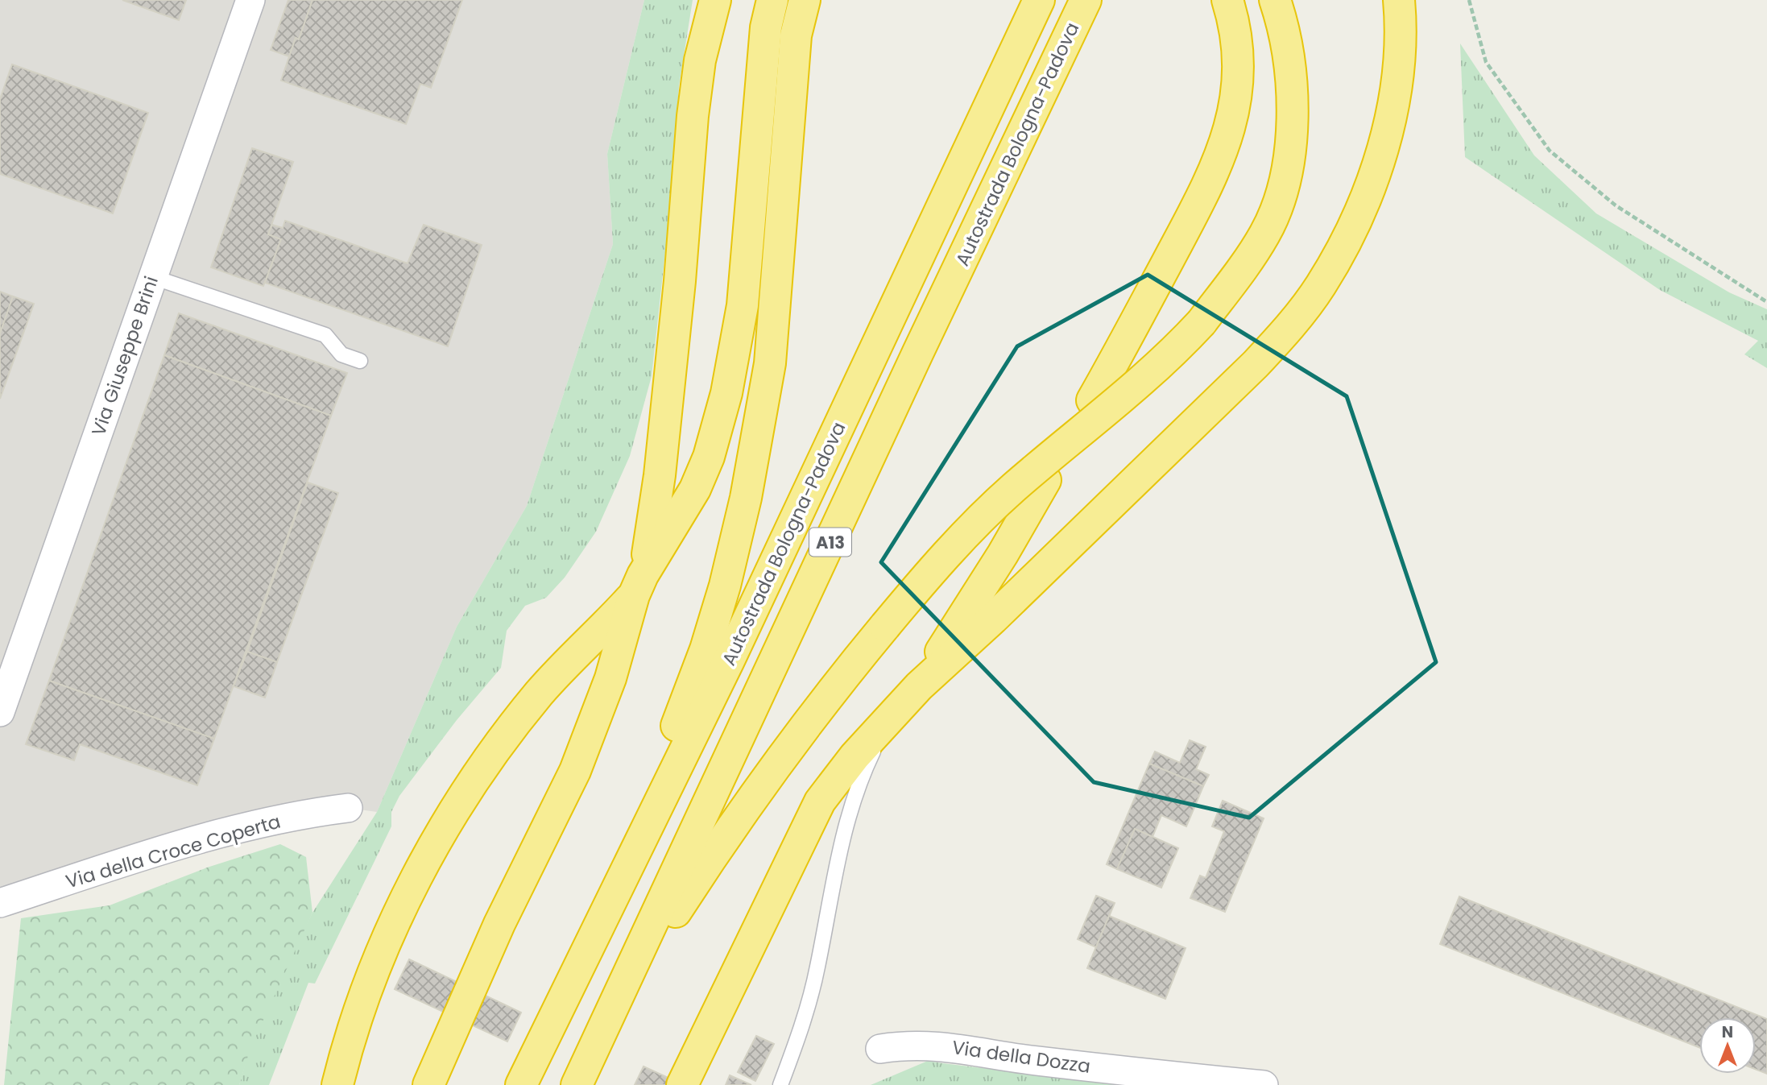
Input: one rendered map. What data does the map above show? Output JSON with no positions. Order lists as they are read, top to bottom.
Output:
{
  "streets": {
    "highway": ["Autostrada Bologna-Padova", "A13"],
    "street": ["Via Giuseppe Brini", "Via della Croce Coperta", "Via della Dozza"]
  },
  "north": "top"
}
